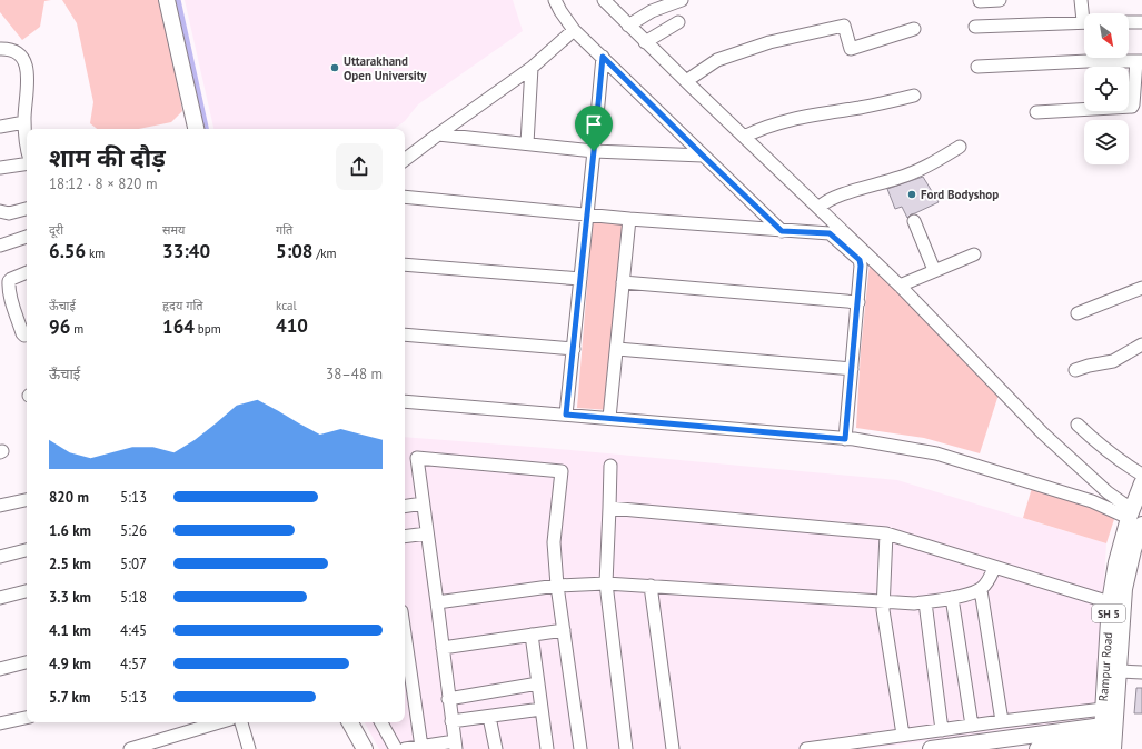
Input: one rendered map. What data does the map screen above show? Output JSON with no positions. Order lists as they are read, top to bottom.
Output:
{
  "streets": {
    "main road": ["SH 5", "Rampur Road"]
  },
  "places": ["Uttarakhand Open University", "Ford Bodyshop"],
  "north": "bottom right",
  "page": {
    "heading": ["शाम की दौड़", "18:12 · 8 × 820 m"],
    "stats": [
      ["दूरी", "6.56 km"],
      ["समय", "33:40"],
      ["गति", "5:08 /km"],
      ["ऊँचाई", "96 m"],
      ["हृदय गति", "164 bpm"],
      ["kcal", "410"]
    ],
    "chart": ["ऊँचाई", "38–48 m"],
    "list": [
      {
        "name": "820 m",
        "note": "5:13"
      },
      {
        "name": "1.6 km",
        "note": "5:26"
      },
      {
        "name": "2.5 km",
        "note": "5:07"
      },
      {
        "name": "3.3 km",
        "note": "5:18"
      },
      {
        "name": "4.1 km",
        "note": "4:45"
      },
      {
        "name": "4.9 km",
        "note": "4:57"
      },
      {
        "name": "5.7 km",
        "note": "5:13"
      }
    ]
  }
}
